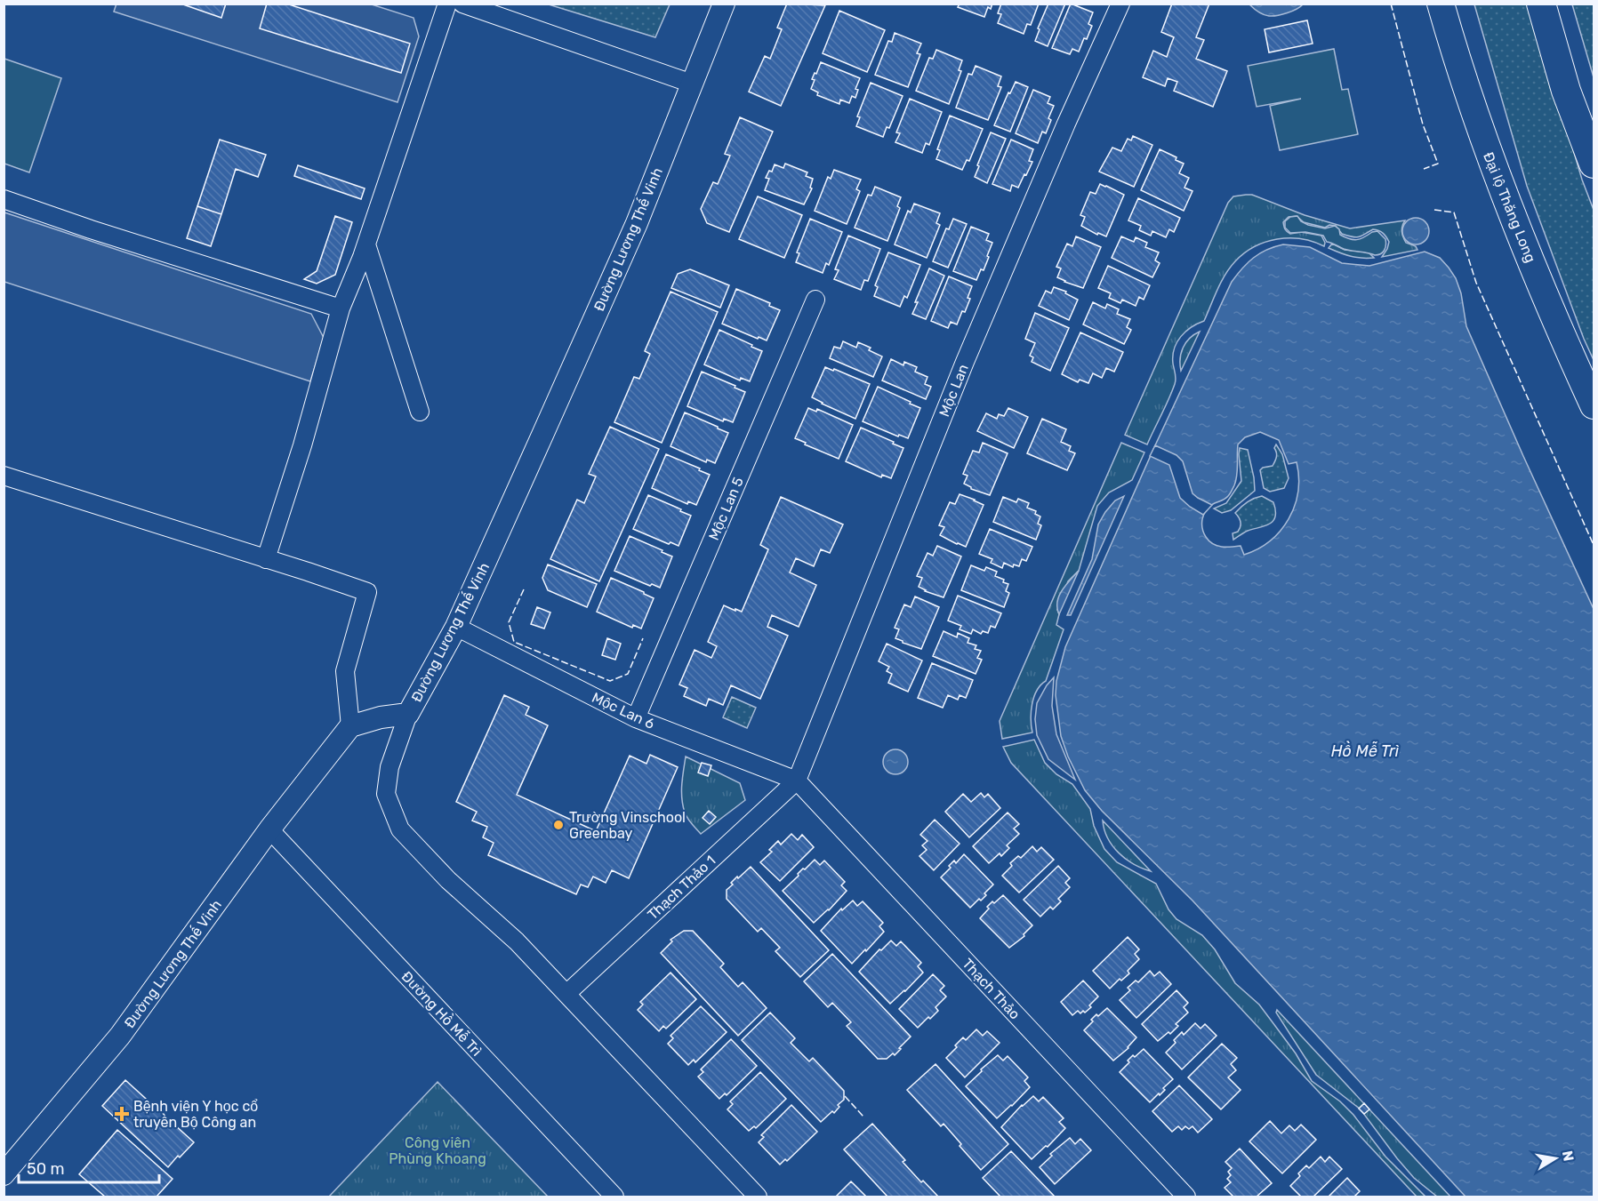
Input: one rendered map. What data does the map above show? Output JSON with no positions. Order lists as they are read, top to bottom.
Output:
{
  "streets": {
    "main road": ["Đại lộ Thăng Long"],
    "street": [
      "Đường Lương Thế Vinh",
      "Mộc Lan",
      "Mộc Lan 5",
      "Mộc Lan 6",
      "Thạch Thảo 1",
      "Thạch Thảo",
      "Đường Hồ Mễ Trì"
    ]
  },
  "crossings": [
    ["Đường Lương Thế Vinh", "Mộc Lan 6"],
    ["Đường Lương Thế Vinh", "Đường Hồ Mễ Trì"],
    ["Mộc Lan", "Mộc Lan 6"],
    ["Mộc Lan", "Thạch Thảo 1"],
    ["Mộc Lan", "Thạch Thảo"],
    ["Mộc Lan 5", "Mộc Lan 6"],
    ["Mộc Lan 6", "Thạch Thảo 1"],
    ["Mộc Lan 6", "Thạch Thảo"],
    ["Thạch Thảo 1", "Thạch Thảo"]
  ],
  "water": ["Hồ Mễ Trì"],
  "parks": ["Công viên Phùng Khoang"],
  "places": {
    "other": ["Trường Vinschool Greenbay"],
    "health": ["Bệnh viện Y học cổ truyền Bộ Công an"]
  },
  "scale_bar": "50 m",
  "north": "right"
}
